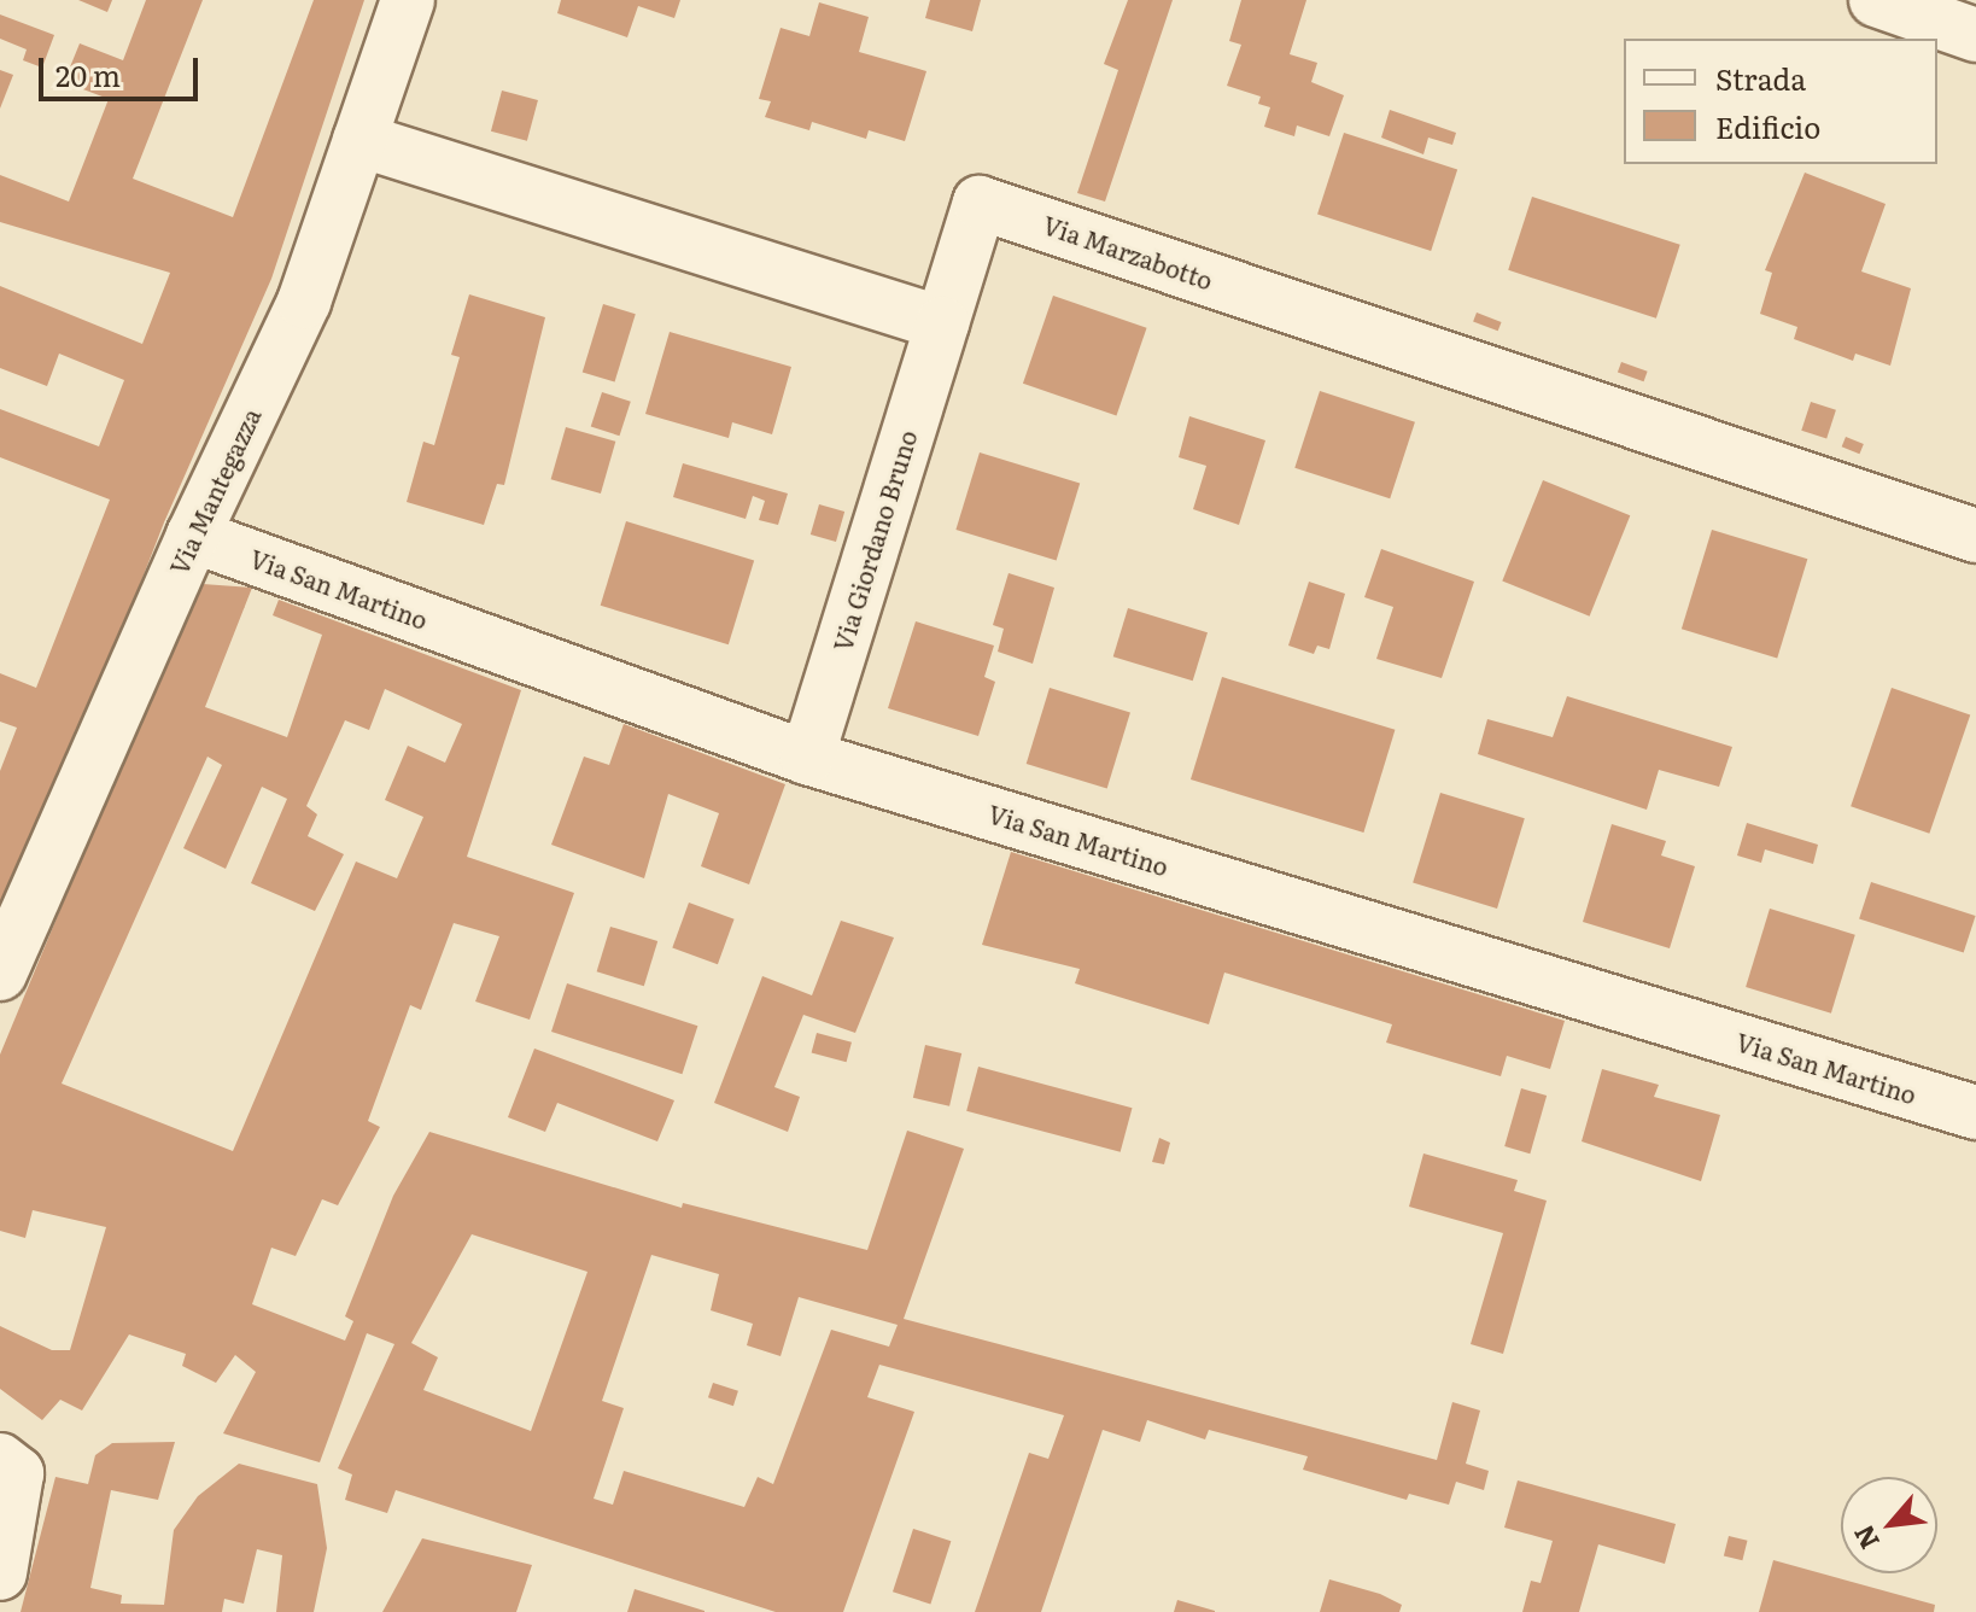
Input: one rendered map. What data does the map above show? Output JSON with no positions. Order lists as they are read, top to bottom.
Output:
{
  "streets": {
    "street": [
      "Via Marzabotto",
      "Via Mantegazza",
      "Via Giordano Bruno",
      "Via San Martino"
    ]
  },
  "crossings": [
    ["Via Marzabotto", "Via Giordano Bruno"],
    ["Via Mantegazza", "Via San Martino"],
    ["Via Giordano Bruno", "Via San Martino"]
  ],
  "legend": ["Strada", "Edificio"],
  "scale_bar": "20 m",
  "north": "bottom left"
}
